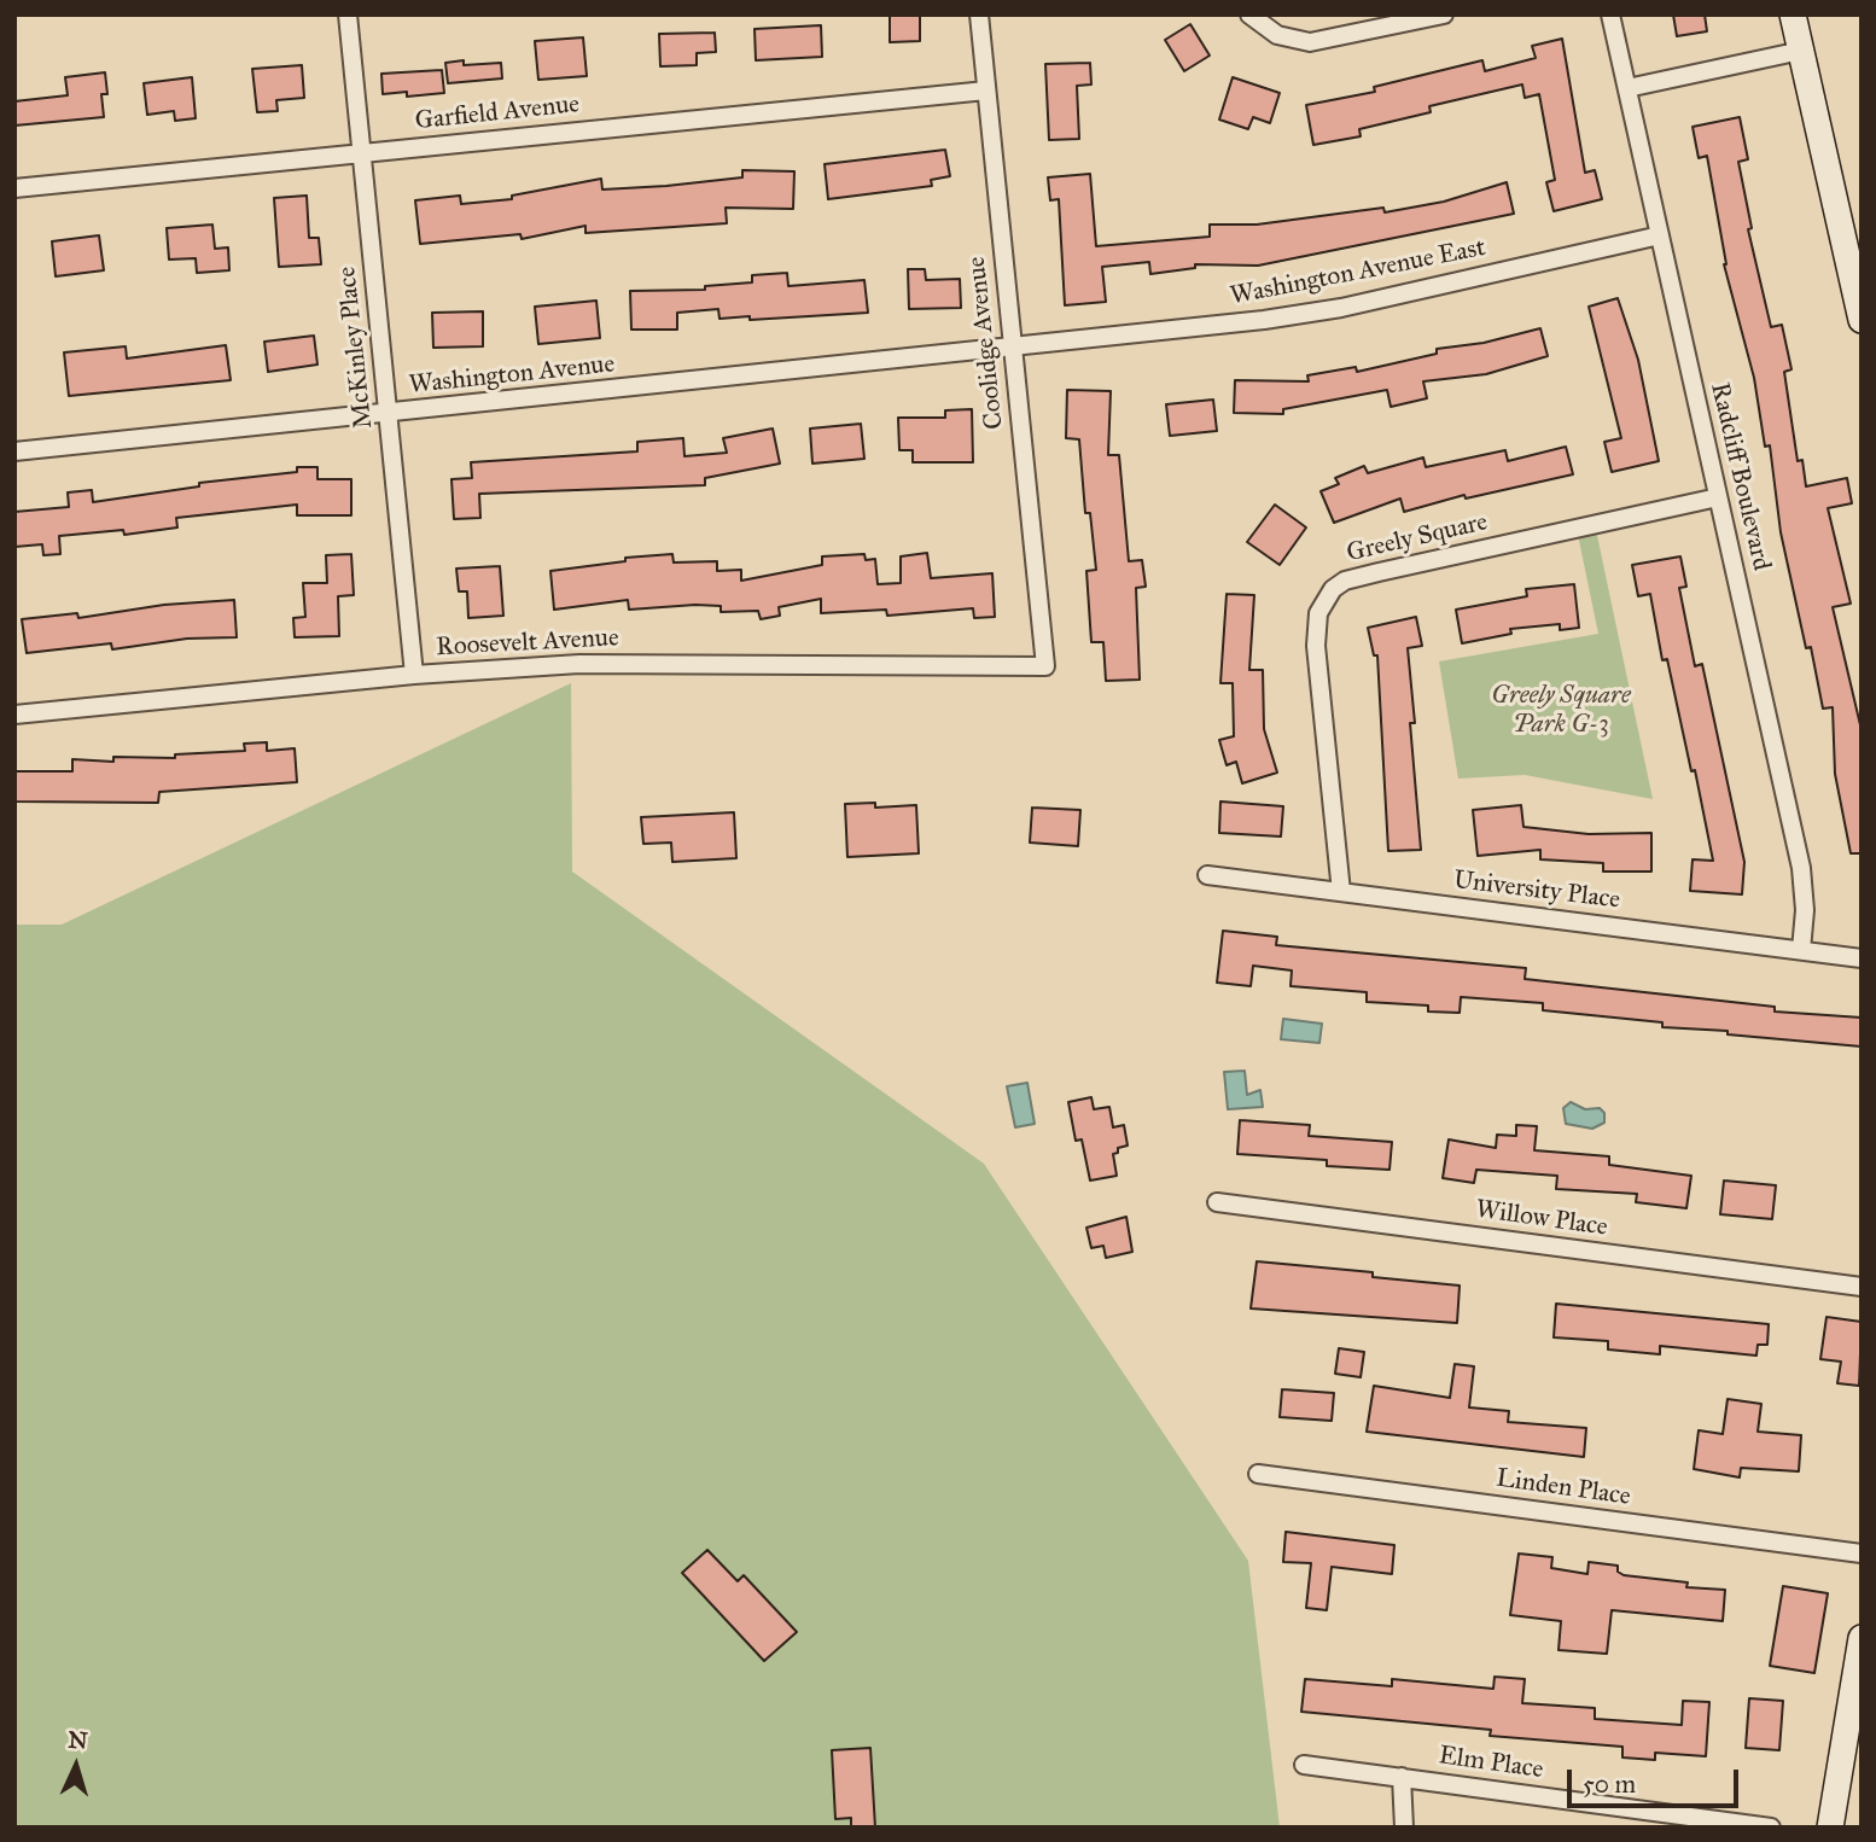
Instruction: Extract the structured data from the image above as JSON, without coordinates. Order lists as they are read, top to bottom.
{
  "streets": {
    "street": [
      "Garfield Avenue",
      "Washington Avenue East",
      "Coolidge Avenue",
      "McKinley Place",
      "Washington Avenue",
      "Radcliff Boulevard",
      "Greely Square",
      "Roosevelt Avenue",
      "University Place",
      "Willow Place",
      "Linden Place",
      "Elm Place"
    ]
  },
  "crossings": [
    ["Garfield Avenue", "Coolidge Avenue"],
    ["Garfield Avenue", "McKinley Place"],
    ["Washington Avenue East", "Coolidge Avenue"],
    ["Washington Avenue East", "Washington Avenue"],
    ["Washington Avenue East", "Radcliff Boulevard"],
    ["Coolidge Avenue", "Washington Avenue"],
    ["Coolidge Avenue", "Roosevelt Avenue"],
    ["McKinley Place", "Washington Avenue"],
    ["McKinley Place", "Roosevelt Avenue"],
    ["Radcliff Boulevard", "Greely Square"],
    ["Radcliff Boulevard", "University Place"],
    ["Greely Square", "University Place"]
  ],
  "parks": ["Greely Square Park G-3"],
  "scale_bar": "50 m",
  "north": "top"
}
